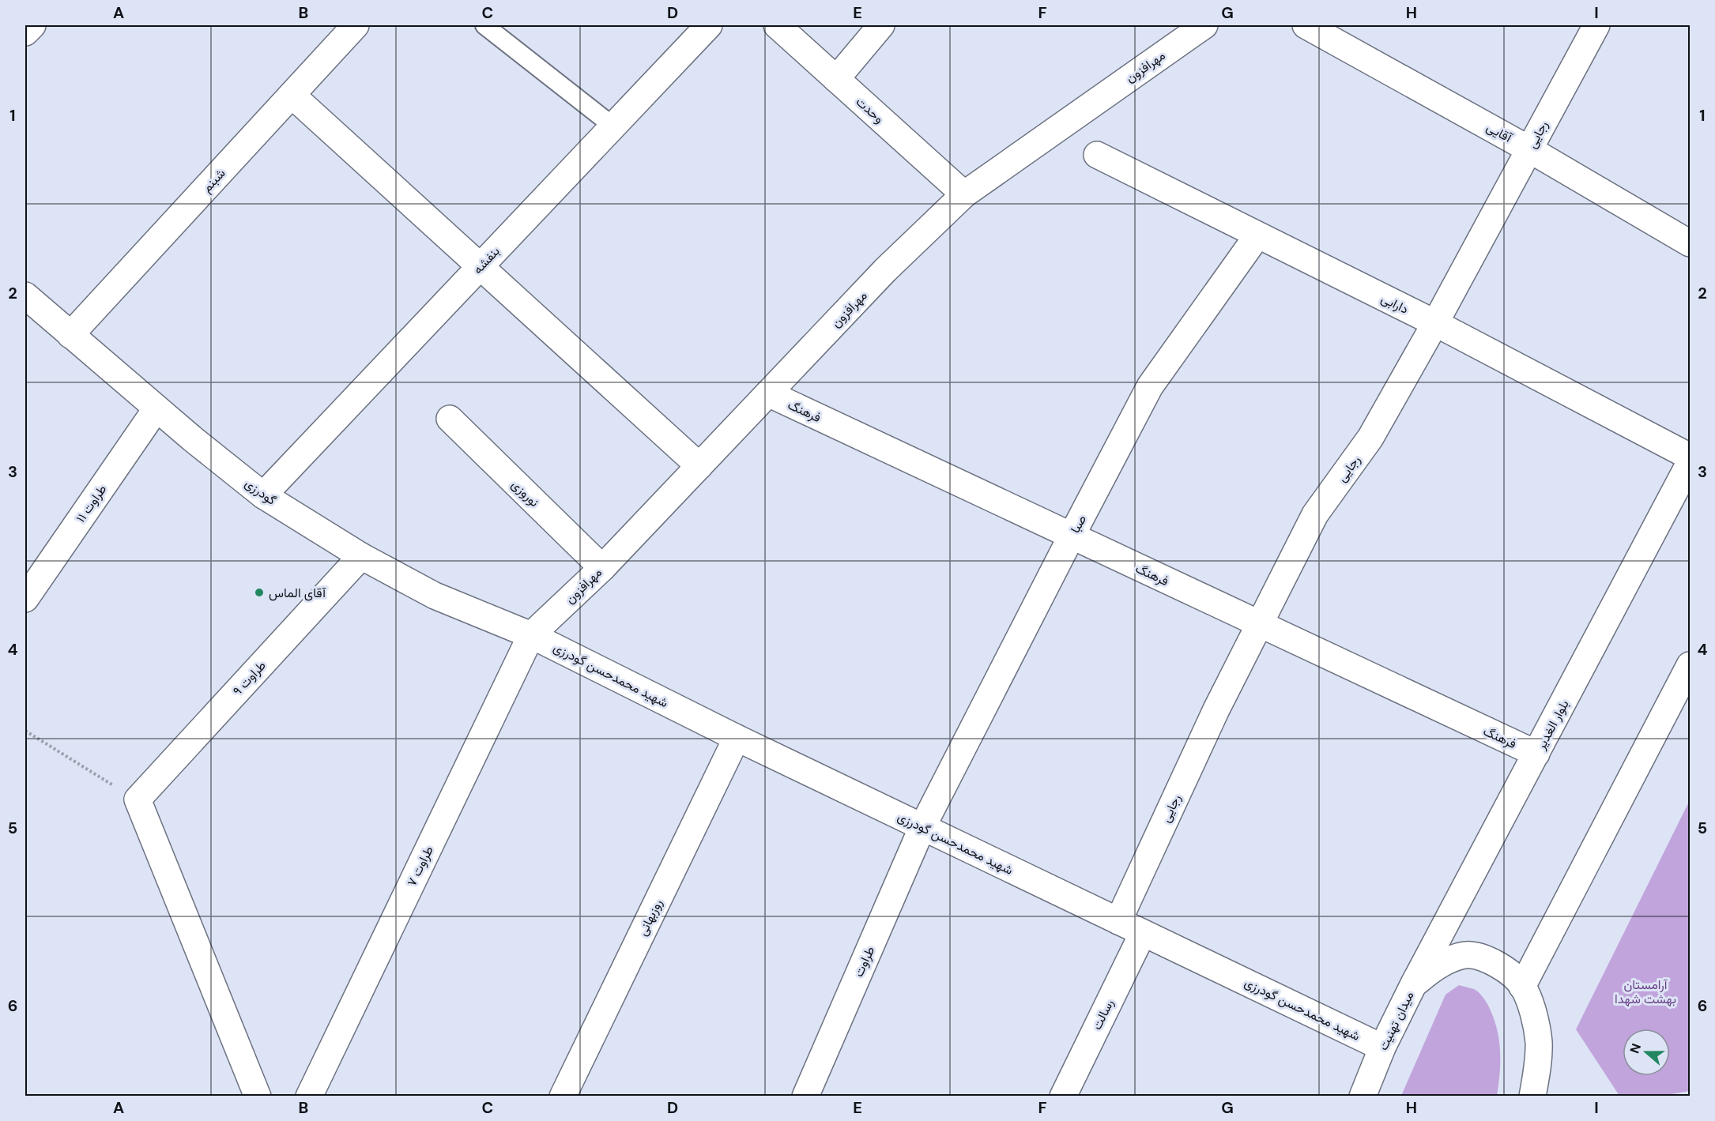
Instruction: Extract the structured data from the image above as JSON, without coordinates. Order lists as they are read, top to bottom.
{
  "streets": {
    "street": [
      "مهرافزون",
      "وحدت",
      "آقایی",
      "رجایی",
      "شبنم",
      "بنفشه",
      "دارابی",
      "فرهنگ",
      "گودرزی",
      "نوروزی",
      "طراوت ۱۱",
      "صبا",
      "شهید محمدحسن گودرزی",
      "طراوت ۹",
      "بلوار الغدیر",
      "طراوت ۷",
      "روزبهانی",
      "طراوت",
      "رسالت",
      "میدان تهنیت"
    ]
  },
  "crossings": [
    ["مهرافزون", "وحدت"],
    ["مهرافزون", "فرهنگ"],
    ["مهرافزون", "گودرزی"],
    ["مهرافزون", "نوروزی"],
    ["مهرافزون", "شهید محمدحسن گودرزی"],
    ["مهرافزون", "طراوت ۷"],
    ["آقایی", "رجایی"],
    ["رجایی", "دارابی"],
    ["رجایی", "فرهنگ"],
    ["رجایی", "شهید محمدحسن گودرزی"],
    ["شبنم", "گودرزی"],
    ["بنفشه", "گودرزی"],
    ["دارابی", "صبا"],
    ["فرهنگ", "صبا"],
    ["فرهنگ", "بلوار الغدیر"],
    ["گودرزی", "طراوت ۱۱"],
    ["گودرزی", "شهید محمدحسن گودرزی"],
    ["گودرزی", "طراوت ۹"],
    ["گودرزی", "طراوت ۷"],
    ["صبا", "شهید محمدحسن گودرزی"],
    ["صبا", "طراوت"],
    ["شهید محمدحسن گودرزی", "طراوت ۷"],
    ["شهید محمدحسن گودرزی", "روزبهانی"],
    ["شهید محمدحسن گودرزی", "طراوت"],
    ["شهید محمدحسن گودرزی", "رسالت"],
    ["شهید محمدحسن گودرزی", "میدان تهنیت"],
    ["بلوار الغدیر", "میدان تهنیت"]
  ],
  "parks": ["آرامستان بهشت شهدا"],
  "places": ["آقای الماس"],
  "north": "left",
  "grid": {
    "columns": [
      "A",
      "B",
      "C",
      "D",
      "E",
      "F",
      "G",
      "H",
      "I"
    ],
    "rows": [
      "1",
      "2",
      "3",
      "4",
      "5",
      "6"
    ]
  }
}
